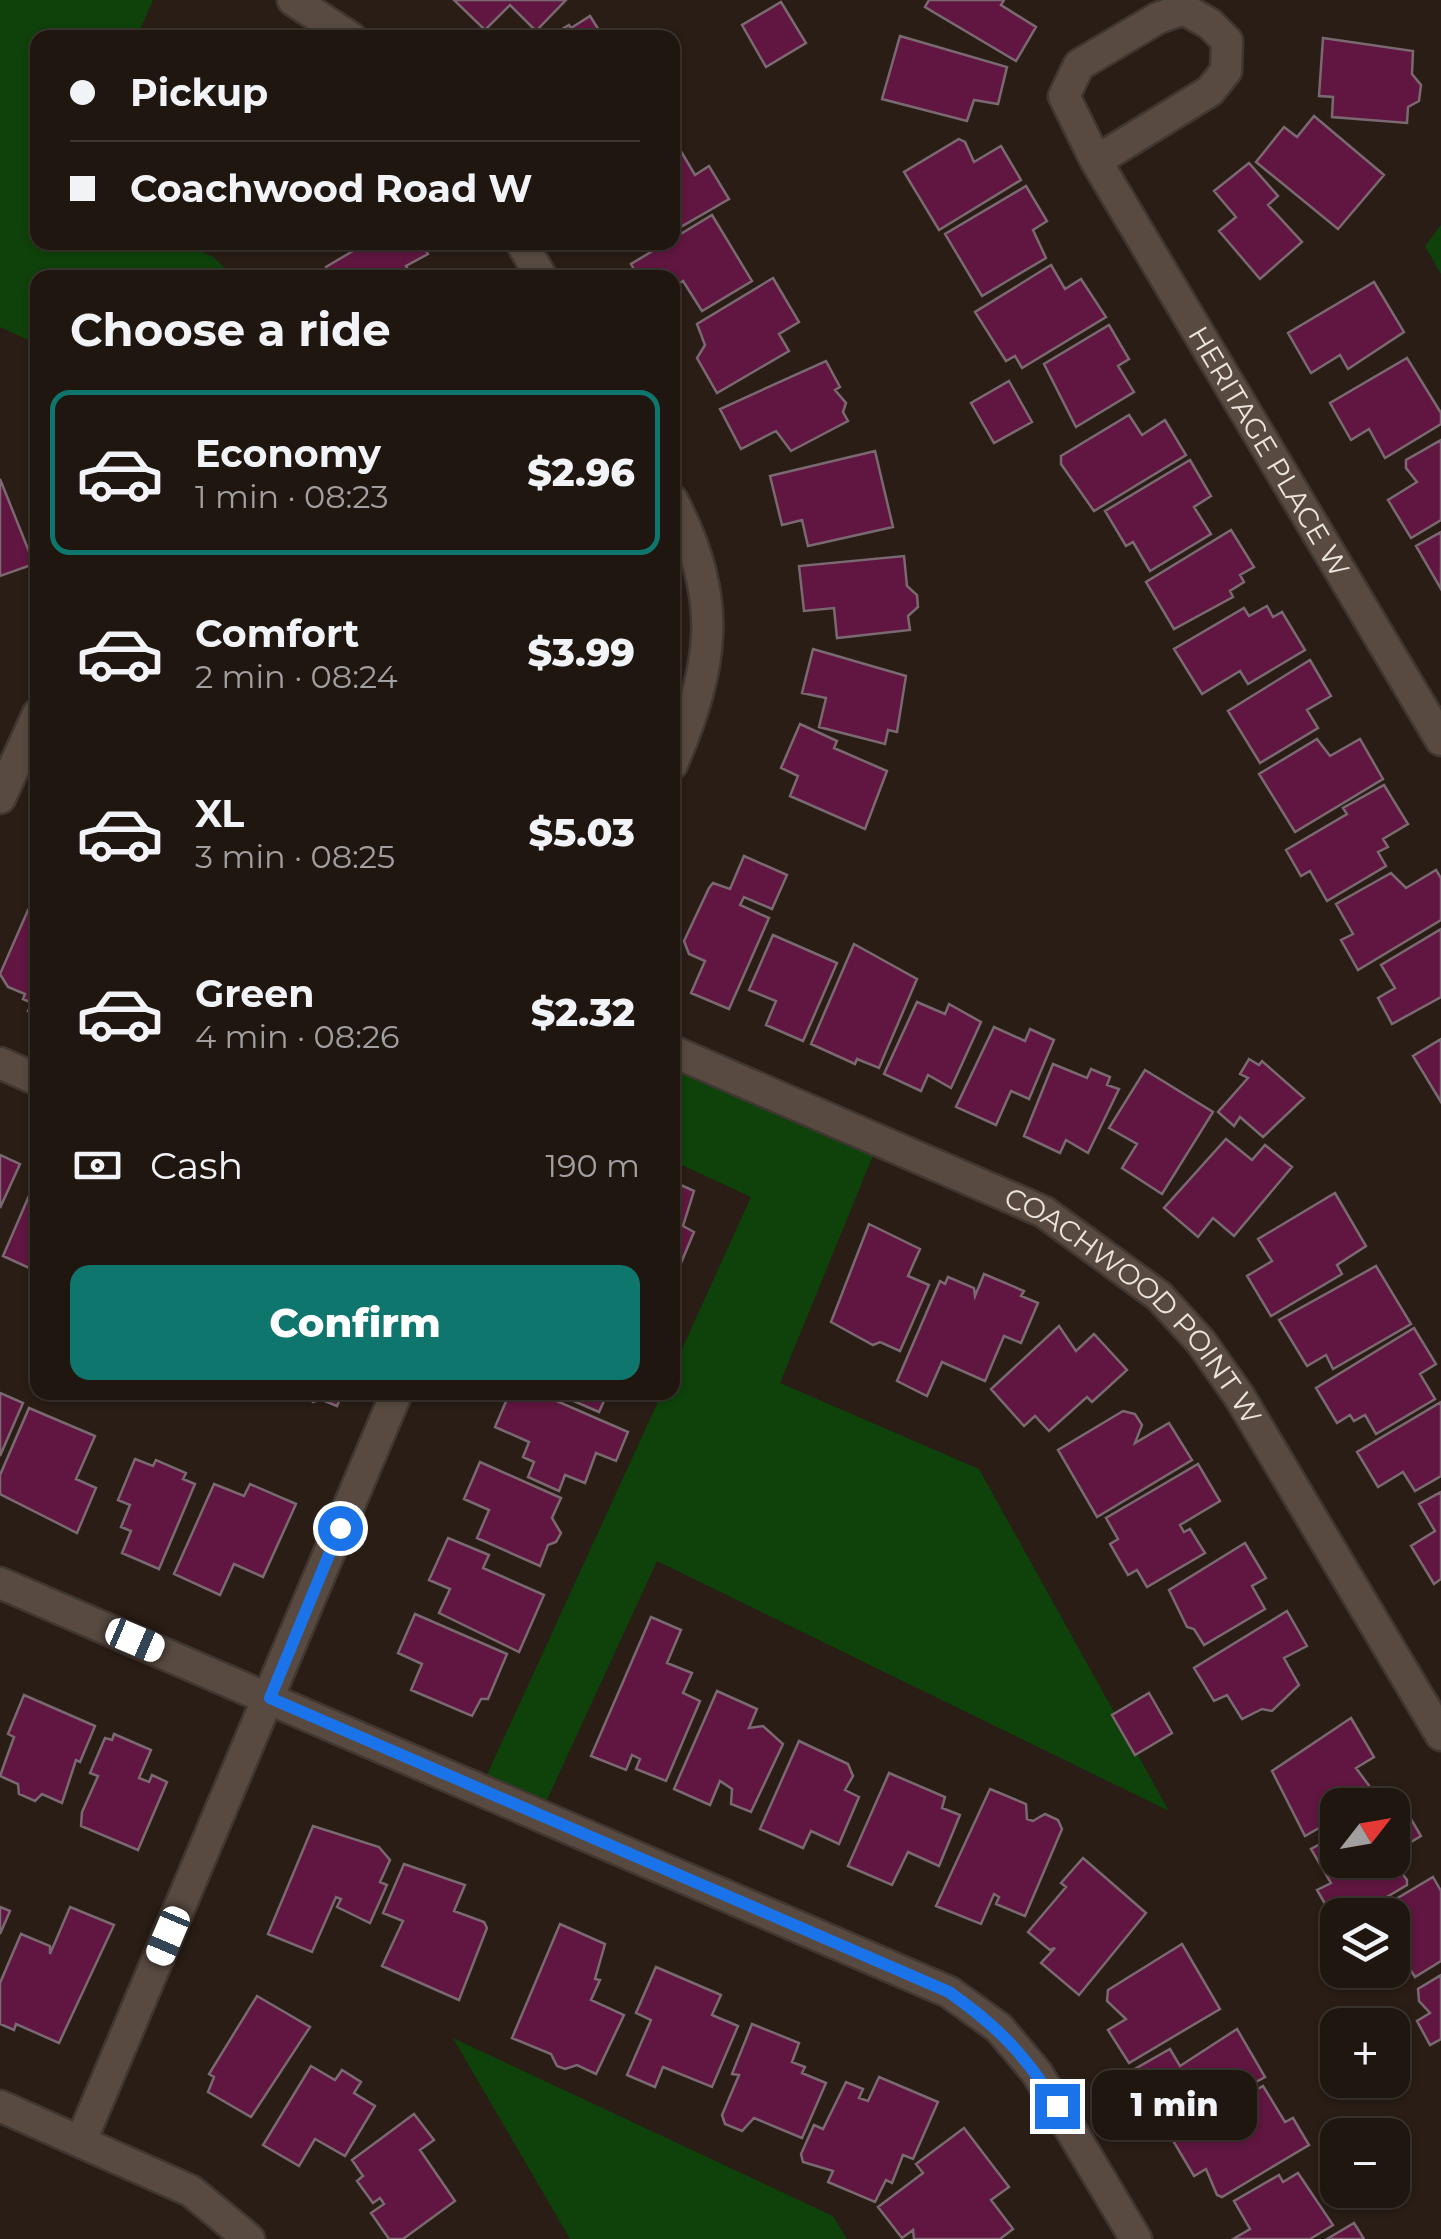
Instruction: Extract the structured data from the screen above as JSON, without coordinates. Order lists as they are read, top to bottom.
{
  "streets": {
    "street": ["HERITAGE PLACE W", "COACHWOOD POINT W"]
  },
  "north": "top right",
  "page": {
    "banner": ["Pickup", "Coachwood Road W"],
    "heading": "Choose a ride",
    "list": [
      {
        "name": "Economy",
        "note": "1 min · 08:23",
        "value": "$2.96"
      },
      {
        "name": "Comfort",
        "note": "2 min · 08:24",
        "value": "$3.99"
      },
      {
        "name": "XL",
        "note": "3 min · 08:25",
        "value": "$5.03"
      },
      {
        "name": "Green",
        "note": "4 min · 08:26",
        "value": "$2.32"
      }
    ],
    "pay": ["Cash", "190 m"],
    "buttons": "Confirm",
    "map_buttons": ["+", "−"],
    "bubble": "1 min"
  }
}
